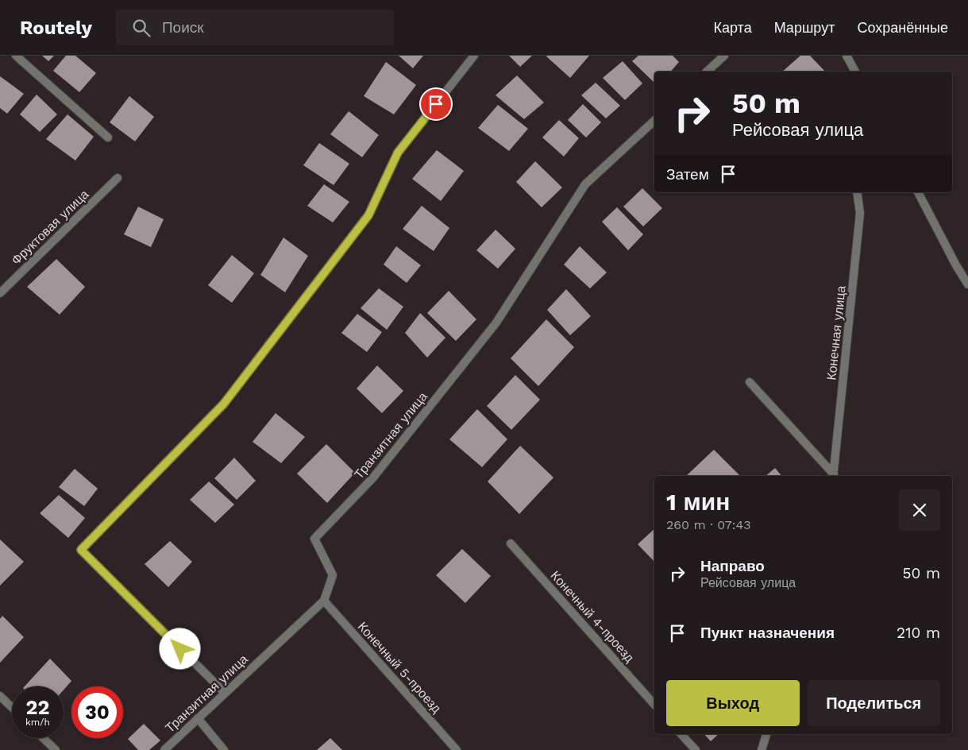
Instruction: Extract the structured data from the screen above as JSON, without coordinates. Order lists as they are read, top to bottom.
{
  "streets": {
    "street": [
      "Фруктовая улица",
      "Конечная улица",
      "Транзитная улица",
      "Конечный 4-проезд",
      "Конечный 5-проезд"
    ]
  },
  "crossings": [
    ["Транзитная улица", "Конечный 5-проезд"]
  ],
  "page": {
    "header": "Routely",
    "search": "Поиск",
    "nav": ["Карта", "Маршрут", "Сохранённые"],
    "turn": ["50 m", "Рейсовая улица"],
    "then": "Затем",
    "heading": ["1 мин", "260 m · 07:43"],
    "list": [
      {
        "name": "Направо",
        "note": "Рейсовая улица",
        "value": "50 m"
      },
      {
        "name": "Пункт назначения",
        "value": "210 m"
      }
    ],
    "buttons": ["Выход", "Поделиться"],
    "speed": "22 km/h",
    "limit": "30"
  }
}
